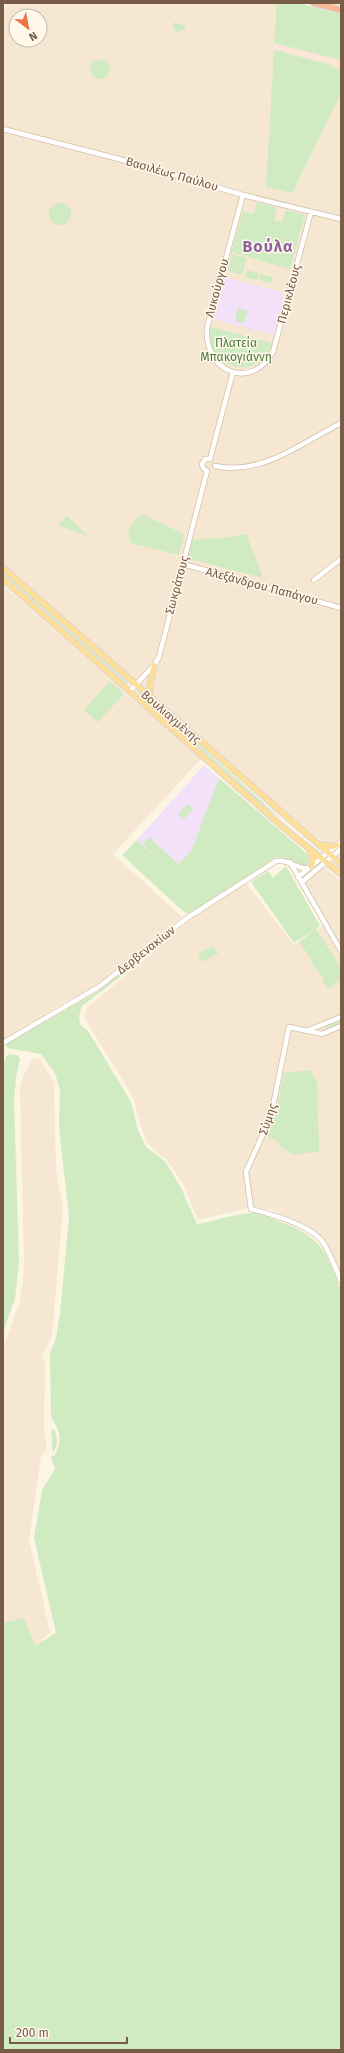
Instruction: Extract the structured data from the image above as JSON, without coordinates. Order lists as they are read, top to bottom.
{
  "streets": {
    "main road": ["Βουλιαγμένης"],
    "street": [
      "Βασιλέως Παύλου",
      "Λυκούργου",
      "Περικλέους",
      "Σωκράτους",
      "Αλεξάνδρου Παπάγου",
      "Δερβενακίων",
      "Σύμης"
    ]
  },
  "crossings": [
    ["Βασιλέως Παύλου", "Λυκούργου"],
    ["Βασιλέως Παύλου", "Περικλέους"],
    ["Λυκούργου", "Περικλέους"],
    ["Λυκούργου", "Σωκράτους"],
    ["Περικλέους", "Σωκράτους"],
    ["Σωκράτους", "Αλεξάνδρου Παπάγου"],
    ["Σωκράτους", "Βουλιαγμένης"]
  ],
  "districts": ["Βούλα"],
  "parks": ["Πλατεία Μπακογιάννη"],
  "scale_bar": "200 m",
  "north": "bottom right"
}
